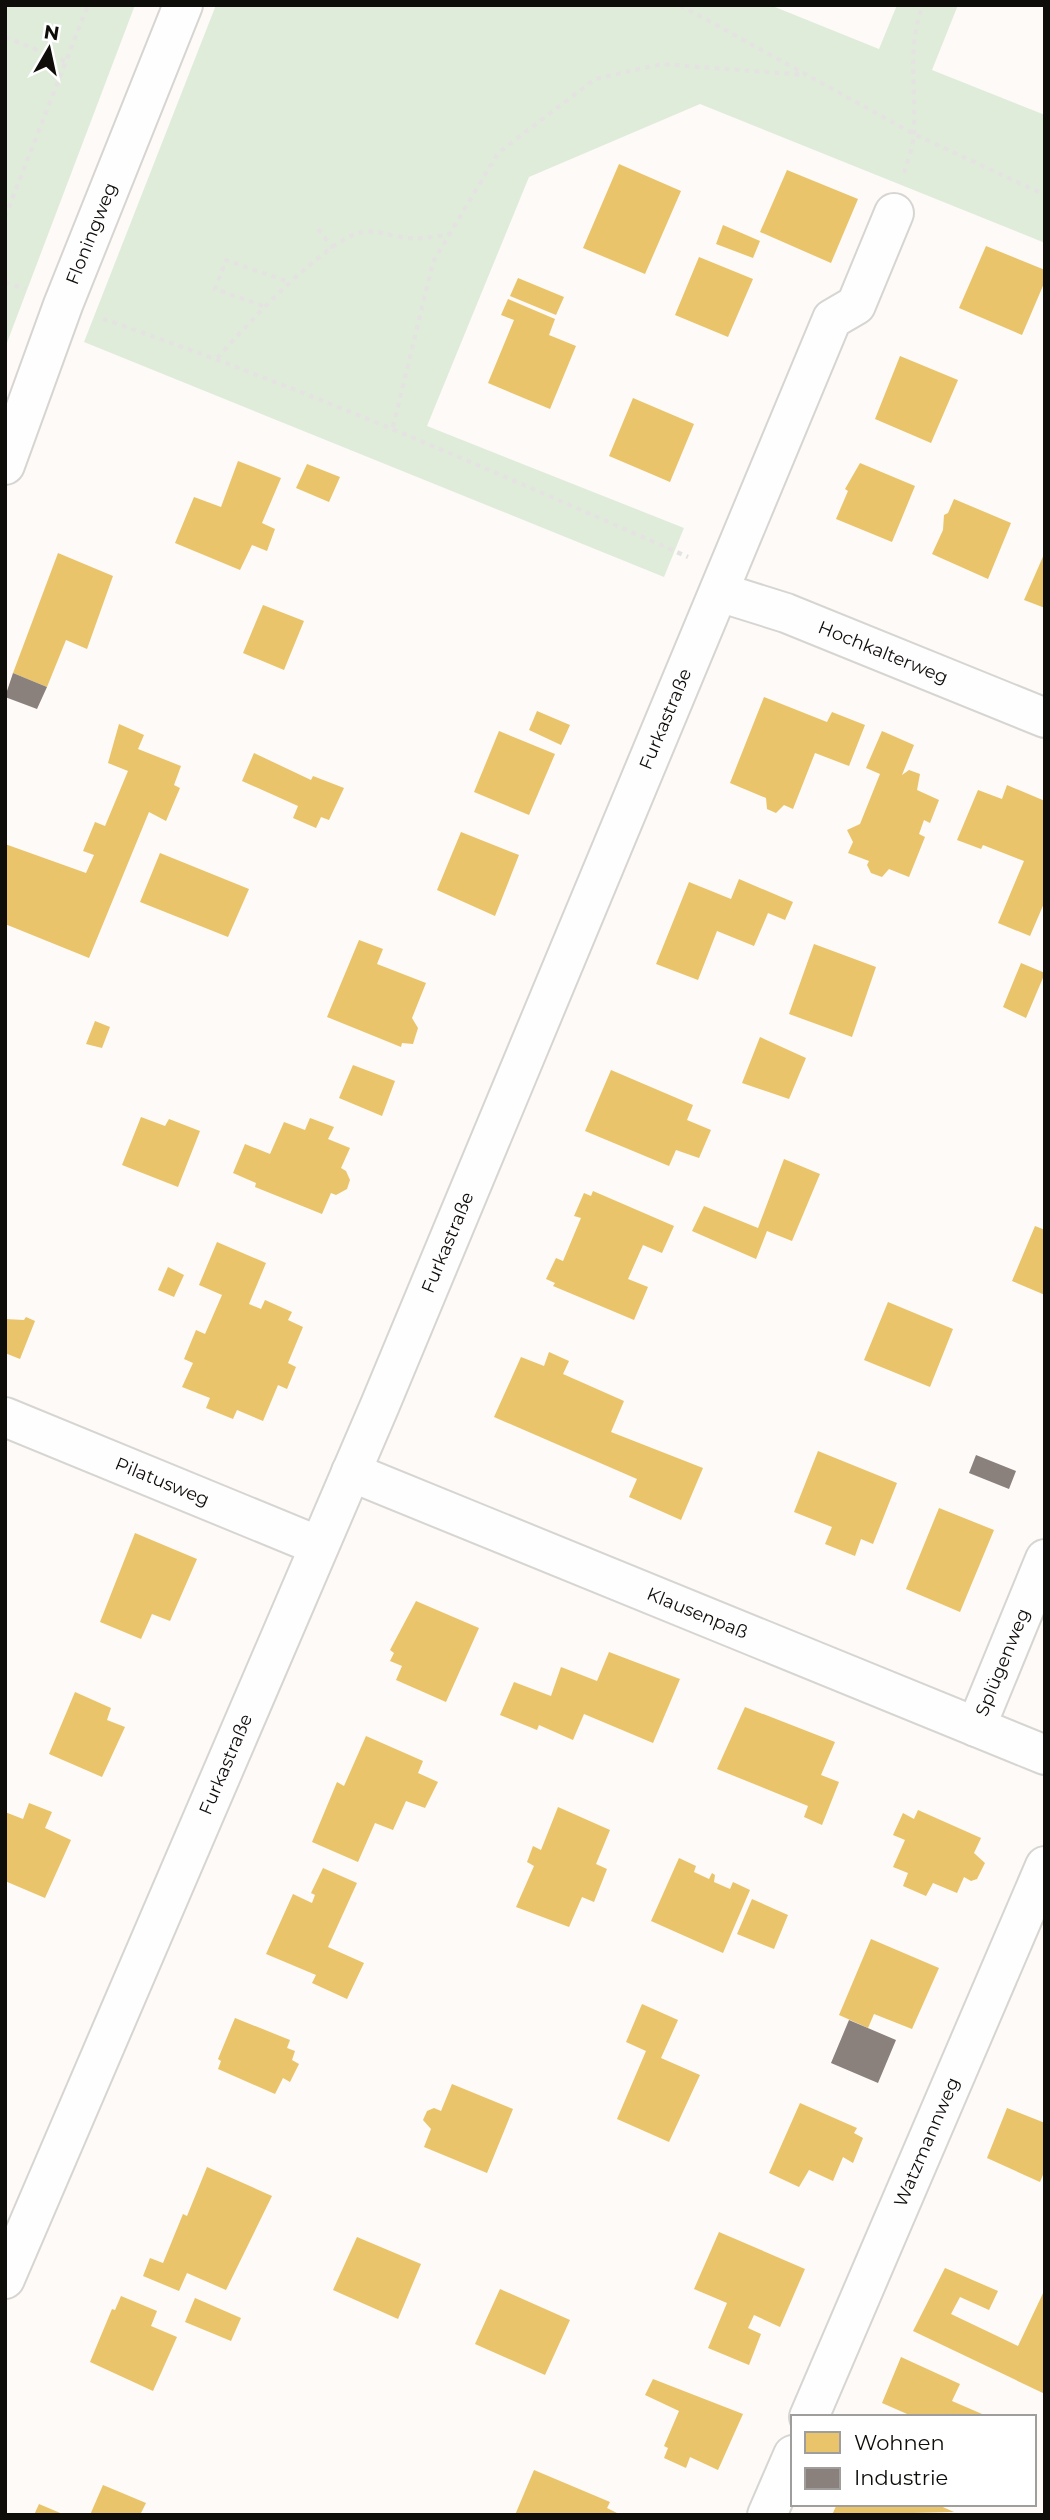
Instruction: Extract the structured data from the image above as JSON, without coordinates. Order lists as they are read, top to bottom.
{
  "streets": {
    "street": [
      "Floningweg",
      "Hochkalterweg",
      "Furkastraße",
      "Pilatusweg",
      "Klausenpaß",
      "Splügenweg",
      "Watzmannweg"
    ]
  },
  "crossings": [
    ["Hochkalterweg", "Furkastraße"],
    ["Furkastraße", "Pilatusweg"],
    ["Furkastraße", "Klausenpaß"],
    ["Klausenpaß", "Splügenweg"]
  ],
  "legend": ["Wohnen", "Industrie"],
  "north": "top"
}
